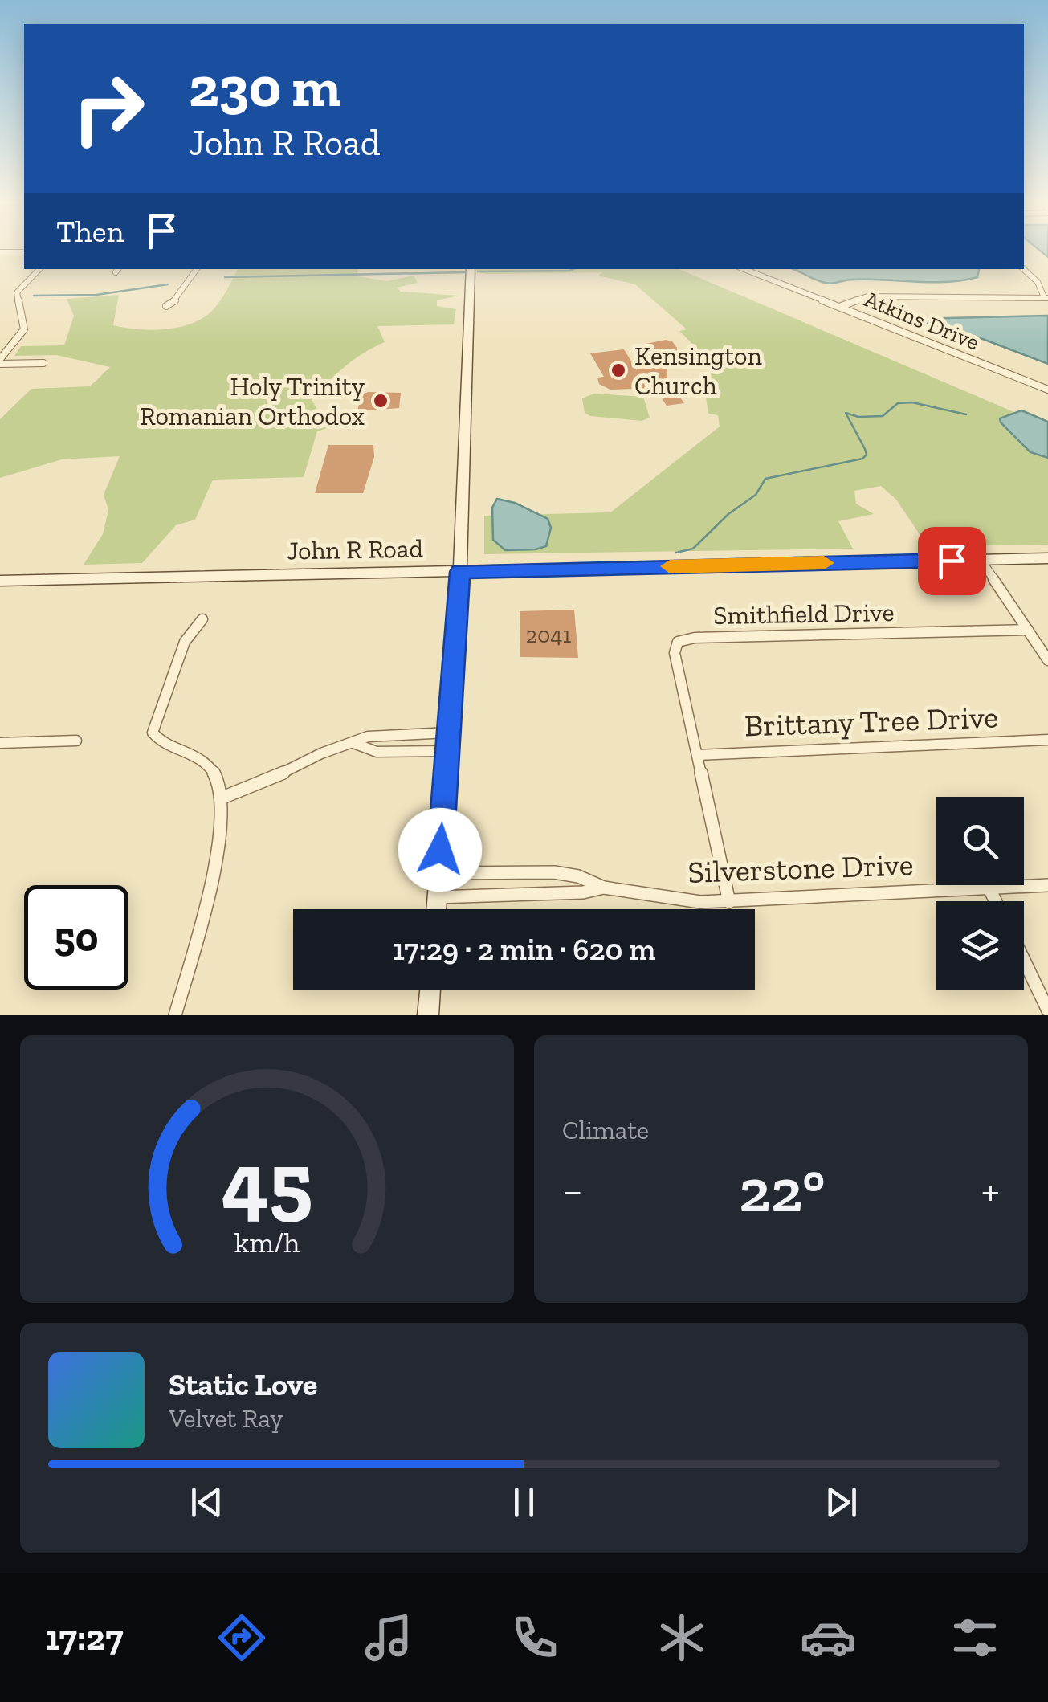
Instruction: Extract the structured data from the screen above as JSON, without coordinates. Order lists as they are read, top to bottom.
{
  "streets": {
    "main road": ["John R Road"],
    "street": [
      "Atkins Drive",
      "Smithfield Drive",
      "Brittany Tree Drive",
      "Silverstone Drive"
    ]
  },
  "crossings": [
    ["Smithfield Drive", "Brittany Tree Drive"]
  ],
  "places": ["Kensington Church", "Holy Trinity Romanian Orthodox"],
  "house_numbers": ["2041"],
  "page": {
    "turn": ["230 m", "John R Road"],
    "then": "Then",
    "limit": "50",
    "trip": "17:29 · 2 min · 620 m",
    "tile": "Climate",
    "heat": ["−", "22°", "+"],
    "song": ["Static Love", "Velvet Ray"],
    "tabs": "17:27",
    "gauge": ["45", "km/h"]
  }
}
